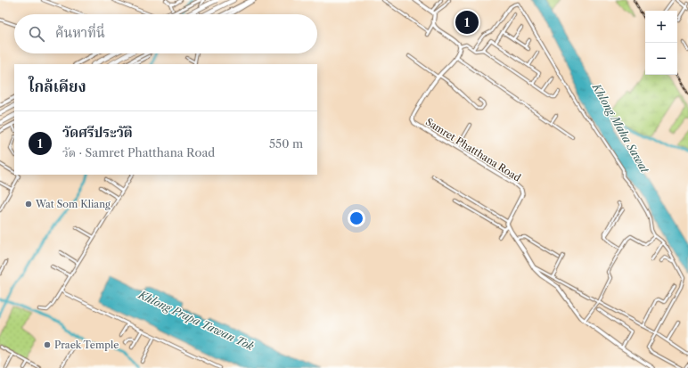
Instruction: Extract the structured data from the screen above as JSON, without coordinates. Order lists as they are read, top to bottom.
{
  "streets": {
    "street": ["Samret Phatthana Road"]
  },
  "water": ["Khlong Maha Sawat", "Khlong Prapa Tawan Tok"],
  "places": ["Wat Som Kliang", "Praek Temple"],
  "page": {
    "pins": "1",
    "map_buttons": ["+", "−"],
    "search": "ค้นหาที่นี่",
    "heading": "ใกล้เคียง",
    "list": [
      {
        "mark": "1",
        "name": "วัดศรีประวัติ",
        "note": "วัด · Samret Phatthana Road",
        "value": "550 m"
      }
    ]
  }
}
